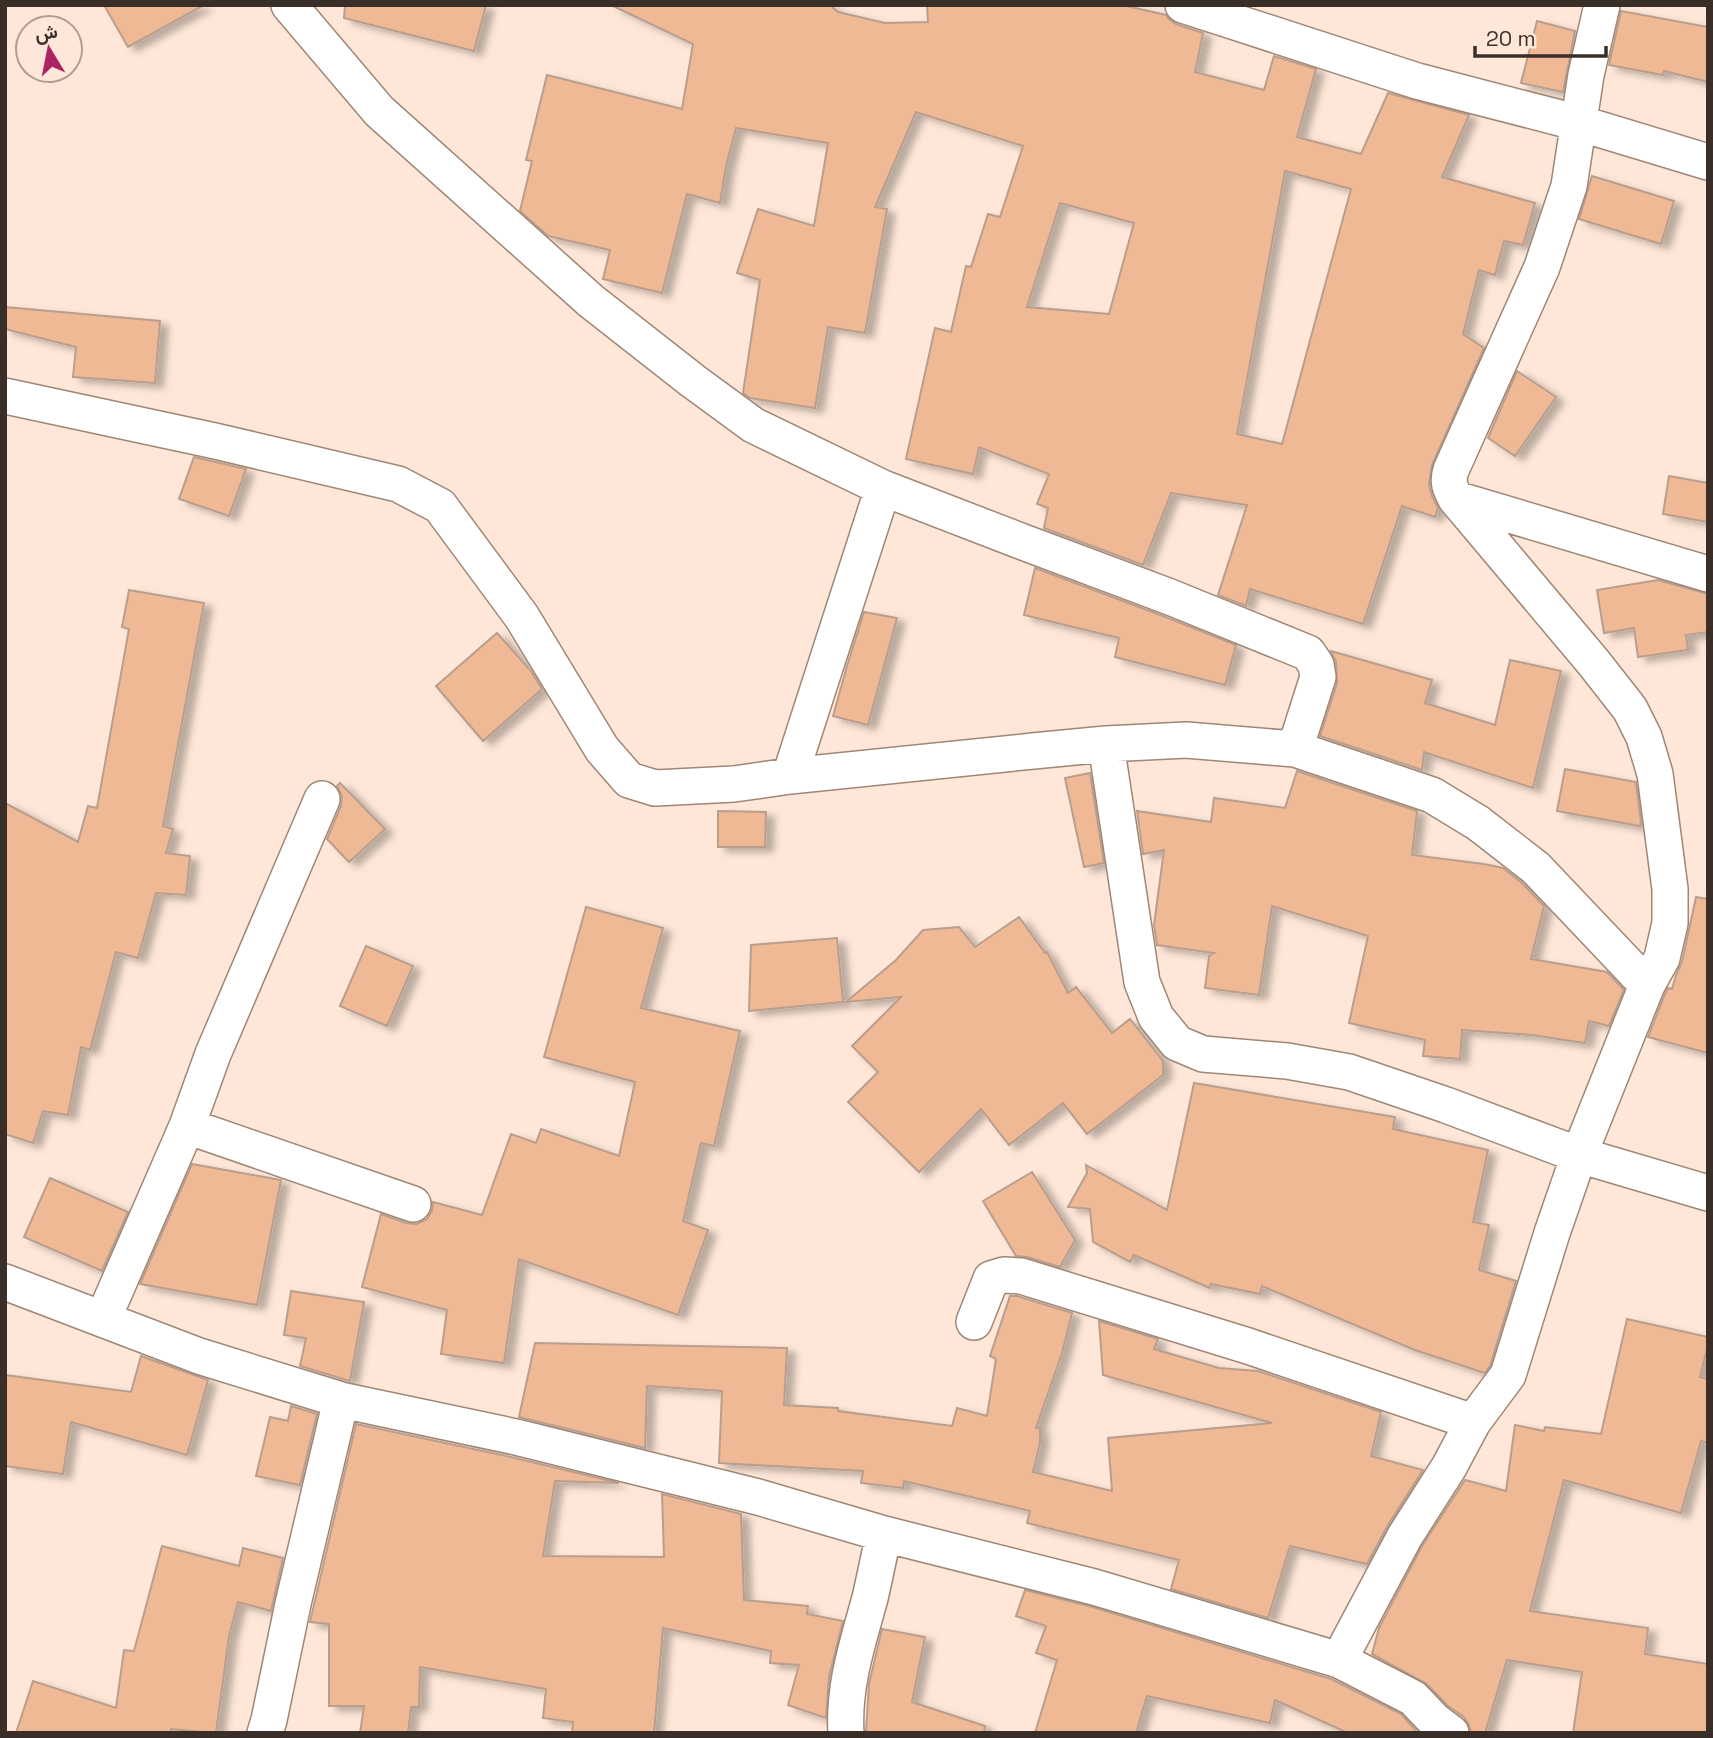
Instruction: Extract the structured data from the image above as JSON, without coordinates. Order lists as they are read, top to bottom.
{
  "scale_bar": "20 m",
  "north": "top"
}
